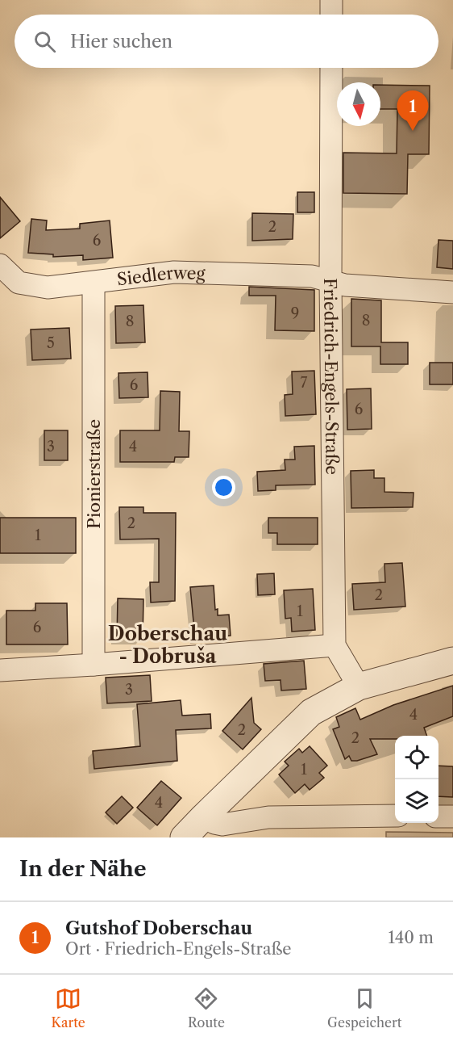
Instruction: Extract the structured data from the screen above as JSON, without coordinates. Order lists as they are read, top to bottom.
{
  "streets": {
    "street": ["Siedlerweg", "Friedrich-Engels-Straße", "Pionierstraße"]
  },
  "crossings": [
    ["Siedlerweg", "Friedrich-Engels-Straße"],
    ["Siedlerweg", "Pionierstraße"]
  ],
  "districts": ["Doberschau - Dobruša"],
  "house_numbers": [
    "2",
    "6",
    "9",
    "8",
    "8",
    "5",
    "7",
    "6",
    "6",
    "3",
    "4",
    "2",
    "1",
    "2",
    "1",
    "6",
    "3",
    "4",
    "2",
    "2",
    "1",
    "4"
  ],
  "north": "bottom",
  "page": {
    "search": "Hier suchen",
    "pins": "1",
    "heading": "In der Nähe",
    "list": [
      {
        "mark": "1",
        "name": "Gutshof Doberschau",
        "note": "Ort · Friedrich-Engels-Straße",
        "value": "140 m"
      }
    ],
    "nav": ["Karte", "Route", "Gespeichert"]
  }
}
